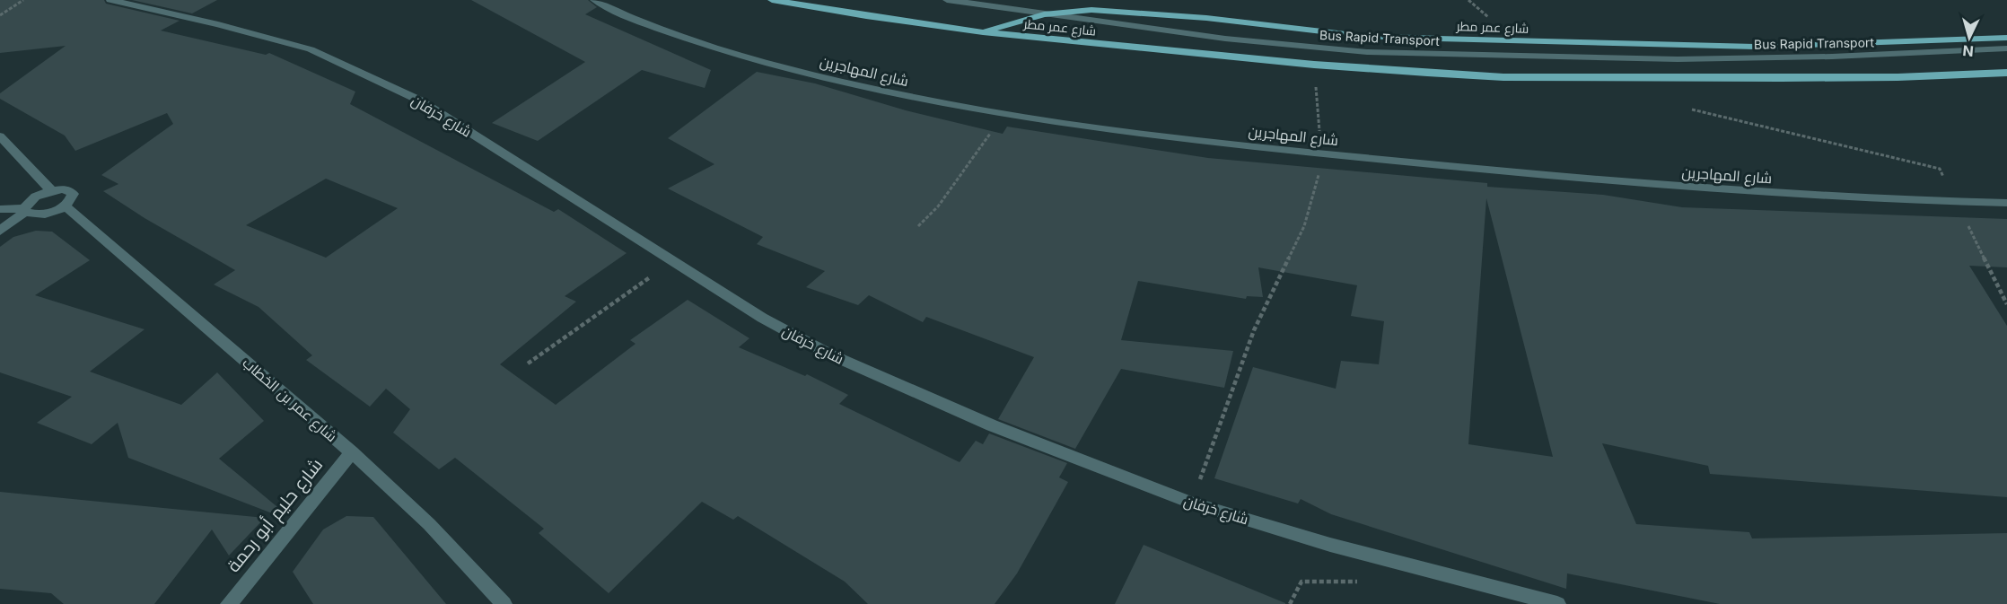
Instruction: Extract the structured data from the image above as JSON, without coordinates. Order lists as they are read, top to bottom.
{
  "streets": {
    "main road": ["شارع عمر مطر"],
    "street": [
      "Bus Rapid Transport",
      "شارع المهاجرين",
      "شارع خرفان",
      "شارع عمر بن الخطاب",
      "شارع حليم أبو رحمة"
    ]
  },
  "crossings": [
    ["شارع عمر مطر", "Bus Rapid Transport"],
    ["شارع عمر بن الخطاب", "شارع حليم أبو رحمة"]
  ],
  "north": "bottom"
}
